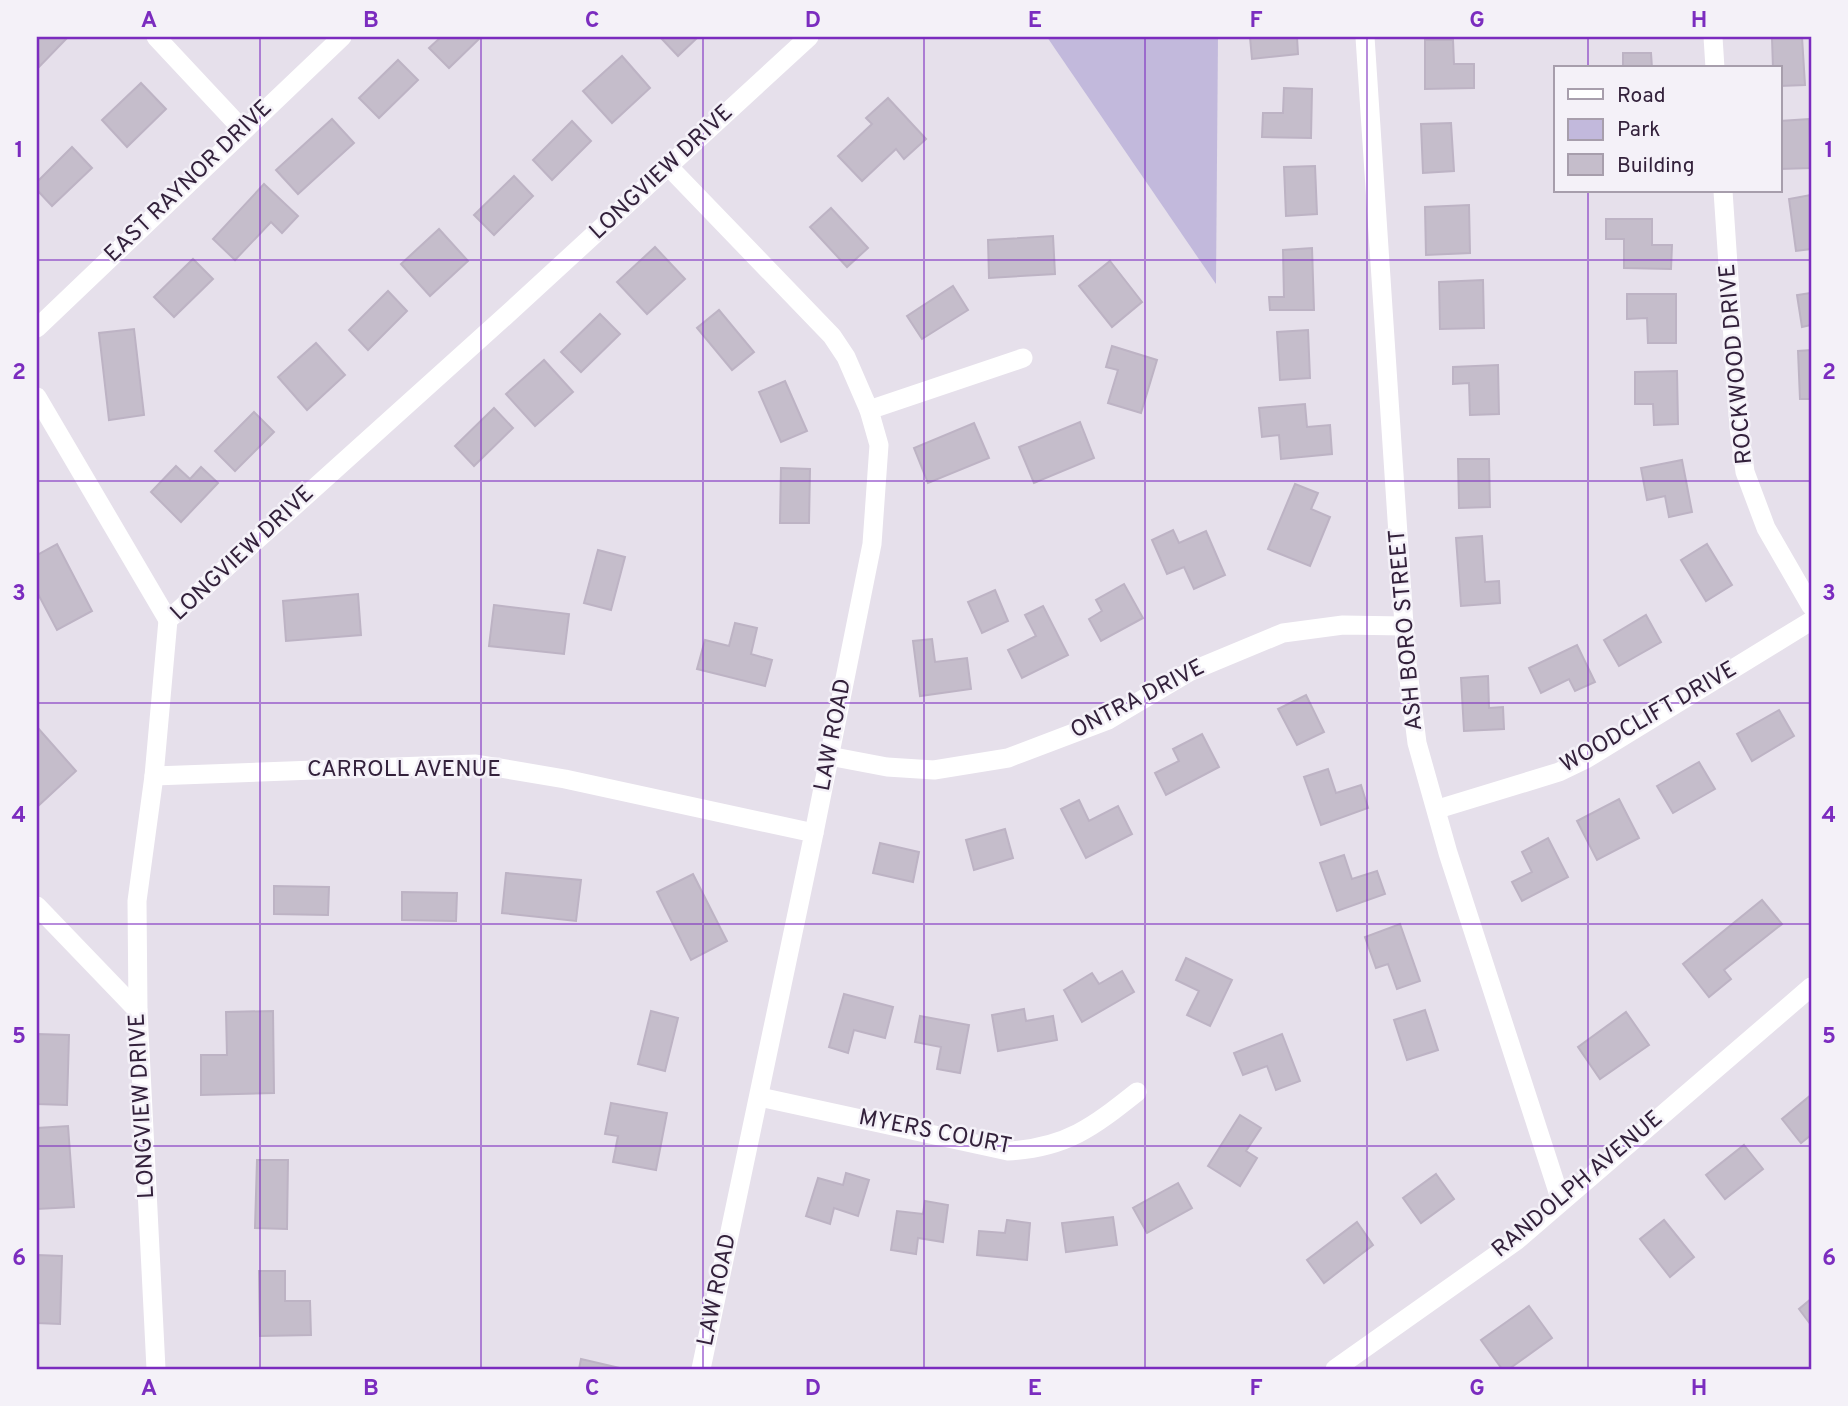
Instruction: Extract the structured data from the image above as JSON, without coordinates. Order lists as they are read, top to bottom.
{
  "streets": {
    "street": [
      "LONGVIEW DRIVE",
      "EAST RAYNOR DRIVE",
      "ROCKWOOD DRIVE",
      "ASH BORO STREET",
      "ONTRA DRIVE",
      "WOODCLIFT DRIVE",
      "LAW ROAD",
      "CARROLL AVENUE",
      "MYERS COURT",
      "RANDOLPH AVENUE"
    ]
  },
  "crossings": [
    ["LONGVIEW DRIVE", "LAW ROAD"],
    ["LONGVIEW DRIVE", "CARROLL AVENUE"],
    ["ASH BORO STREET", "ONTRA DRIVE"],
    ["ASH BORO STREET", "WOODCLIFT DRIVE"],
    ["ASH BORO STREET", "RANDOLPH AVENUE"],
    ["ONTRA DRIVE", "LAW ROAD"],
    ["LAW ROAD", "CARROLL AVENUE"],
    ["LAW ROAD", "MYERS COURT"]
  ],
  "legend": ["Road", "Park", "Building"],
  "grid": {
    "columns": [
      "A",
      "B",
      "C",
      "D",
      "E",
      "F",
      "G",
      "H"
    ],
    "rows": [
      "1",
      "2",
      "3",
      "4",
      "5",
      "6"
    ]
  }
}
